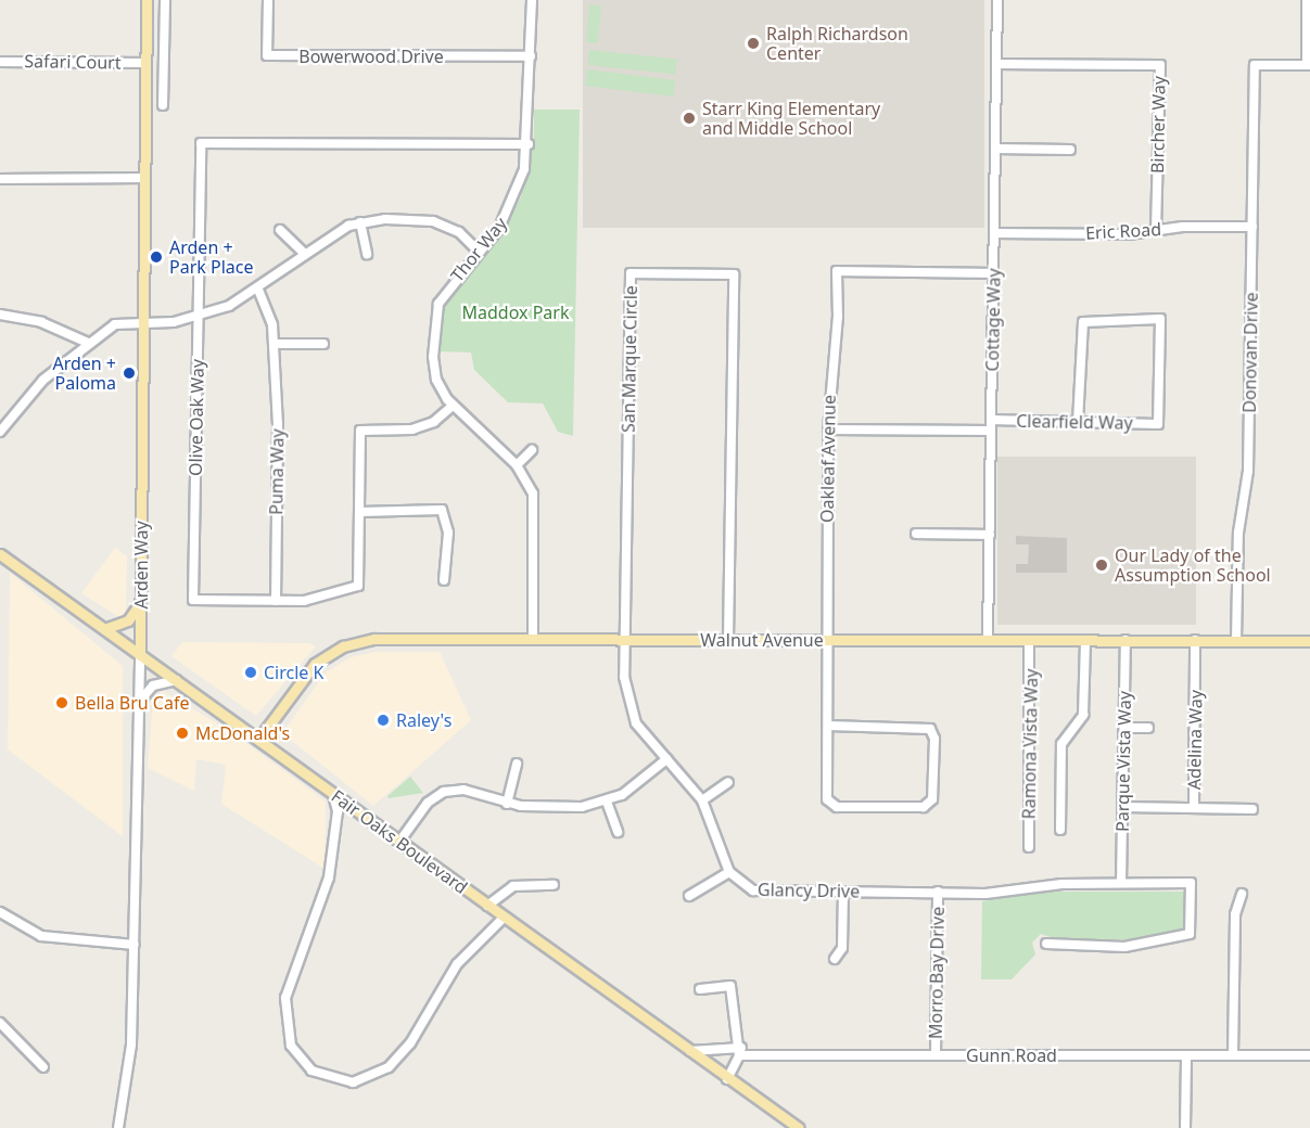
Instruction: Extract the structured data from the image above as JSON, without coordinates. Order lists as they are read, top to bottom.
{
  "streets": {
    "main road": ["Arden Way", "Walnut Avenue", "Fair Oaks Boulevard"],
    "street": [
      "Bowerwood Drive",
      "Safari Court",
      "Bircher Way",
      "Eric Road",
      "Thor Way",
      "Cottage Way",
      "Donovan Drive",
      "San Marque Circle",
      "Olive Oak Way",
      "Clearfield Way",
      "Oakleaf Avenue",
      "Puma Way",
      "Adelina Way",
      "Ramona Vista Way",
      "Parque Vista Way",
      "Glancy Drive",
      "Morro Bay Drive",
      "Gunn Road"
    ]
  },
  "crossings": [
    ["Bowerwood Drive", "Thor Way"],
    ["Safari Court", "Arden Way"],
    ["Bircher Way", "Eric Road"],
    ["Bircher Way", "Cottage Way"],
    ["Eric Road", "Cottage Way"],
    ["Eric Road", "Donovan Drive"],
    ["Thor Way", "Olive Oak Way"],
    ["Thor Way", "Walnut Avenue"],
    ["Cottage Way", "Clearfield Way"],
    ["Cottage Way", "Oakleaf Avenue"],
    ["Cottage Way", "Walnut Avenue"],
    ["Donovan Drive", "Walnut Avenue"],
    ["San Marque Circle", "Walnut Avenue"],
    ["Olive Oak Way", "Puma Way"],
    ["Oakleaf Avenue", "Walnut Avenue"],
    ["Arden Way", "Fair Oaks Boulevard"],
    ["Walnut Avenue", "Adelina Way"],
    ["Walnut Avenue", "Ramona Vista Way"],
    ["Walnut Avenue", "Parque Vista Way"],
    ["Walnut Avenue", "Fair Oaks Boulevard"],
    ["Adelina Way", "Parque Vista Way"],
    ["Parque Vista Way", "Glancy Drive"],
    ["Fair Oaks Boulevard", "Gunn Road"],
    ["Glancy Drive", "Morro Bay Drive"],
    ["Morro Bay Drive", "Gunn Road"]
  ],
  "parks": ["Maddox Park"],
  "places": [
    "Ralph Richardson Center",
    "Starr King Elementary and Middle School",
    "Arden + Park Place",
    "Arden + Paloma",
    "Our Lady of the Assumption School",
    "Circle K",
    "Bella Bru Cafe",
    "Raley's",
    "McDonald's"
  ]
}
